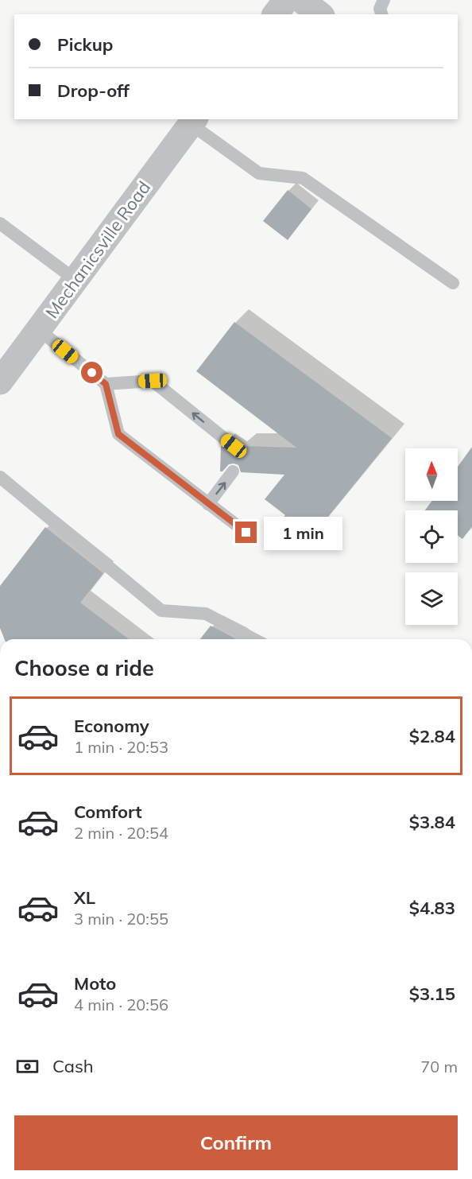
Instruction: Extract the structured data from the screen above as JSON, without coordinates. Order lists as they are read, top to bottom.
{
  "streets": {
    "street": ["Mechanicsville Road"]
  },
  "north": "top",
  "page": {
    "banner": ["Pickup", "Drop-off"],
    "bubble": "1 min",
    "heading": "Choose a ride",
    "list": [
      {
        "name": "Economy",
        "note": "1 min · 20:53",
        "value": "$2.84"
      },
      {
        "name": "Comfort",
        "note": "2 min · 20:54",
        "value": "$3.84"
      },
      {
        "name": "XL",
        "note": "3 min · 20:55",
        "value": "$4.83"
      },
      {
        "name": "Moto",
        "note": "4 min · 20:56",
        "value": "$3.15"
      }
    ],
    "pay": ["Cash", "70 m"],
    "buttons": "Confirm"
  }
}
